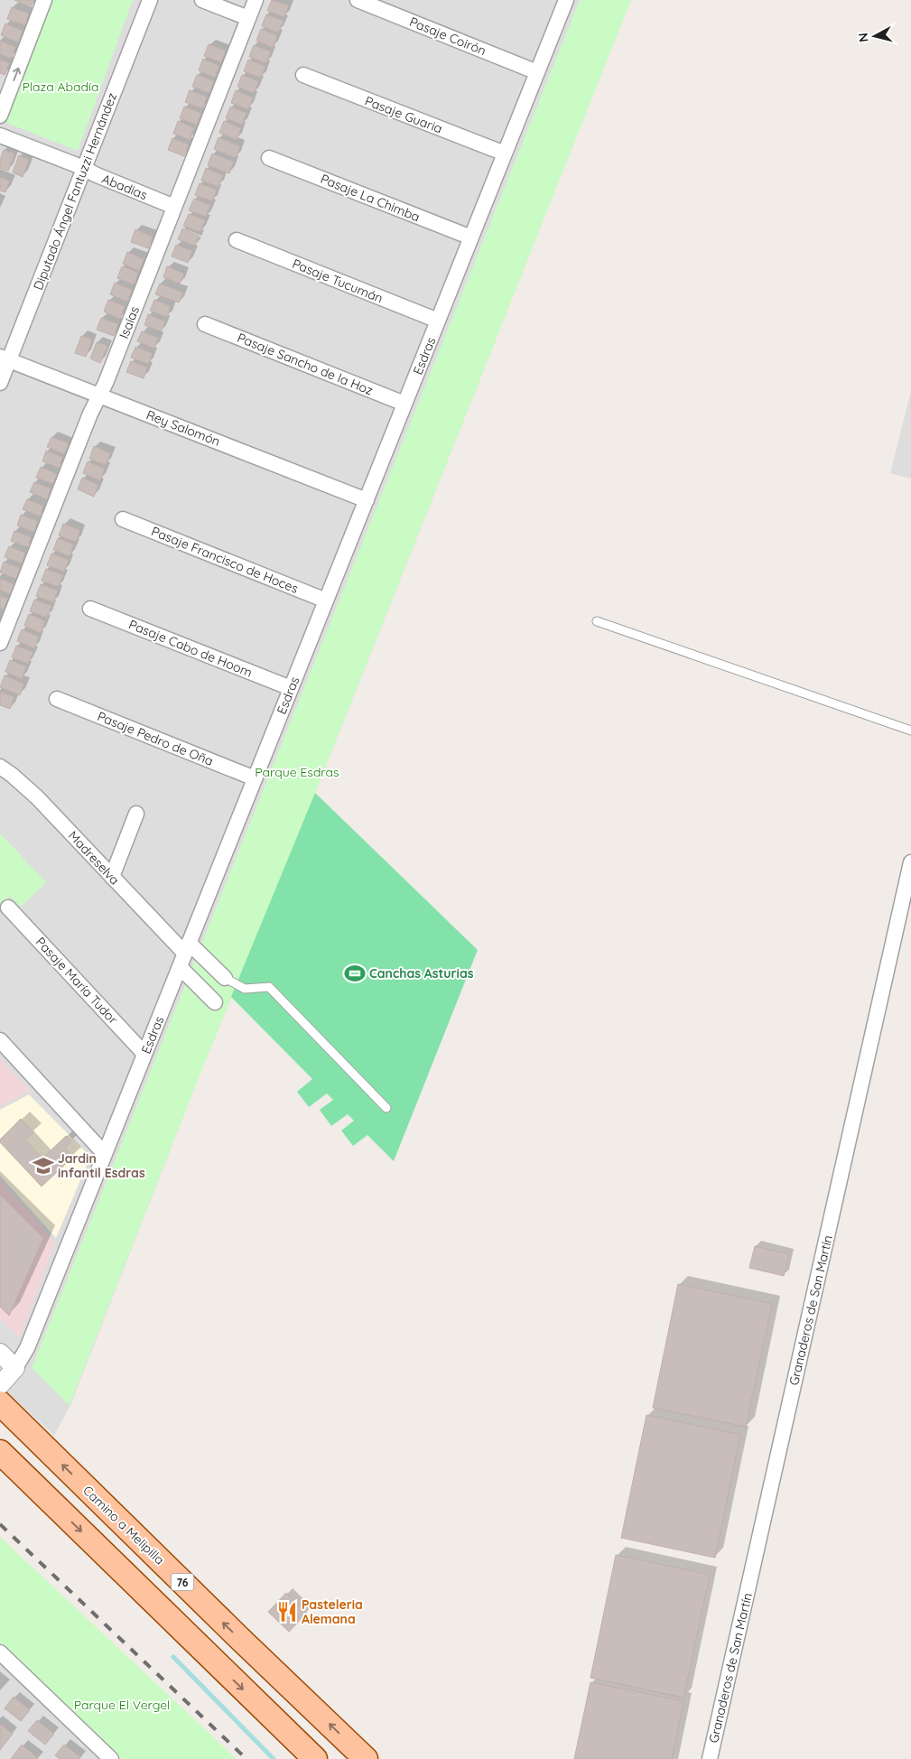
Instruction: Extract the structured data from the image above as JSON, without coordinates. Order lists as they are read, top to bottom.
{
  "streets": {
    "main road": ["Camino a Melipilla", "76"],
    "street": [
      "Pasaje Coirón",
      "Pasaje Guaria",
      "Abadias",
      "Diputado Ángel Fantuzzi Hernández",
      "Pasaje La Chimba",
      "Pasaje Tucumán",
      "Isaías",
      "Esdras",
      "Pasaje Sancho de la Hoz",
      "Rey Salomón",
      "Pasaje Francisco de Hoces",
      "Pasaje Cabo de Hoom",
      "Pasaje Pedro de Oña",
      "Madreselva",
      "Pasaje María Tudor",
      "Granaderos de San Martín"
    ]
  },
  "crossings": [
    ["Pasaje Coirón", "Esdras"],
    ["Pasaje Guaria", "Esdras"],
    ["Abadias", "Diputado Ángel Fantuzzi Hernández"],
    ["Abadias", "Isaías"],
    ["Diputado Ángel Fantuzzi Hernández", "Rey Salomón"],
    ["Pasaje La Chimba", "Esdras"],
    ["Pasaje Tucumán", "Esdras"],
    ["Isaías", "Rey Salomón"],
    ["Esdras", "Pasaje Sancho de la Hoz"],
    ["Esdras", "Rey Salomón"],
    ["Esdras", "Pasaje Francisco de Hoces"],
    ["Esdras", "Pasaje Cabo de Hoom"],
    ["Esdras", "Pasaje Pedro de Oña"],
    ["Esdras", "Madreselva"],
    ["Esdras", "Pasaje María Tudor"]
  ],
  "parks": ["Plaza Abadía", "Parque Esdras", "Parque El Vergel"],
  "places": {
    "sports": ["Canchas Asturias"],
    "school or university": ["Jardin infantil Esdras"],
    "restaurant": ["Pasteleria Alemana"]
  },
  "north": "left"
}
